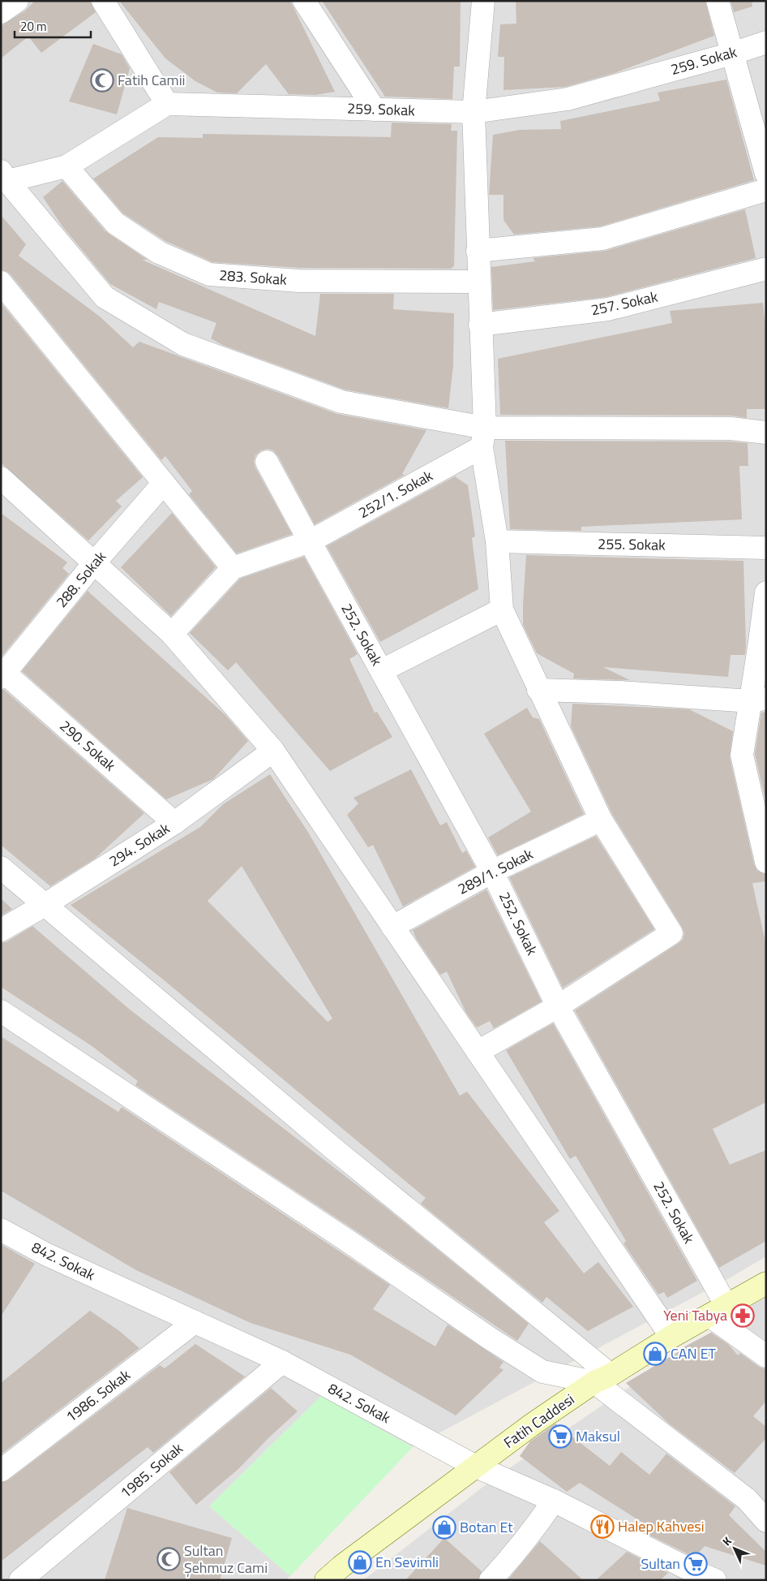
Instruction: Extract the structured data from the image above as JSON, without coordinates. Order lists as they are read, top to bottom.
{
  "streets": {
    "main road": ["Fatih Caddesi"],
    "street": [
      "259. Sokak",
      "283. Sokak",
      "257. Sokak",
      "252/1. Sokak",
      "255. Sokak",
      "288. Sokak",
      "252. Sokak",
      "290. Sokak",
      "294. Sokak",
      "289/1. Sokak",
      "842. Sokak",
      "1986. Sokak",
      "1985. Sokak"
    ]
  },
  "crossings": [
    ["252/1. Sokak", "252. Sokak"],
    ["288. Sokak", "290. Sokak"],
    ["252. Sokak", "289/1. Sokak"],
    ["252. Sokak", "Fatih Caddesi"],
    ["290. Sokak", "294. Sokak"],
    ["842. Sokak", "1986. Sokak"],
    ["842. Sokak", "Fatih Caddesi"],
    ["842. Sokak", "1985. Sokak"]
  ],
  "places": {
    "mosque": ["Fatih Camii", "Sultan Şehmuz Cami"],
    "pharmacy": ["Yeni Tabya"],
    "shop": ["CAN ET", "Botan Et", "En Sevimli"],
    "supermarket": ["Maksul", "Sultan"],
    "restaurant": ["Halep Kahvesi"]
  },
  "scale_bar": "20 m",
  "north": "top left"
}
